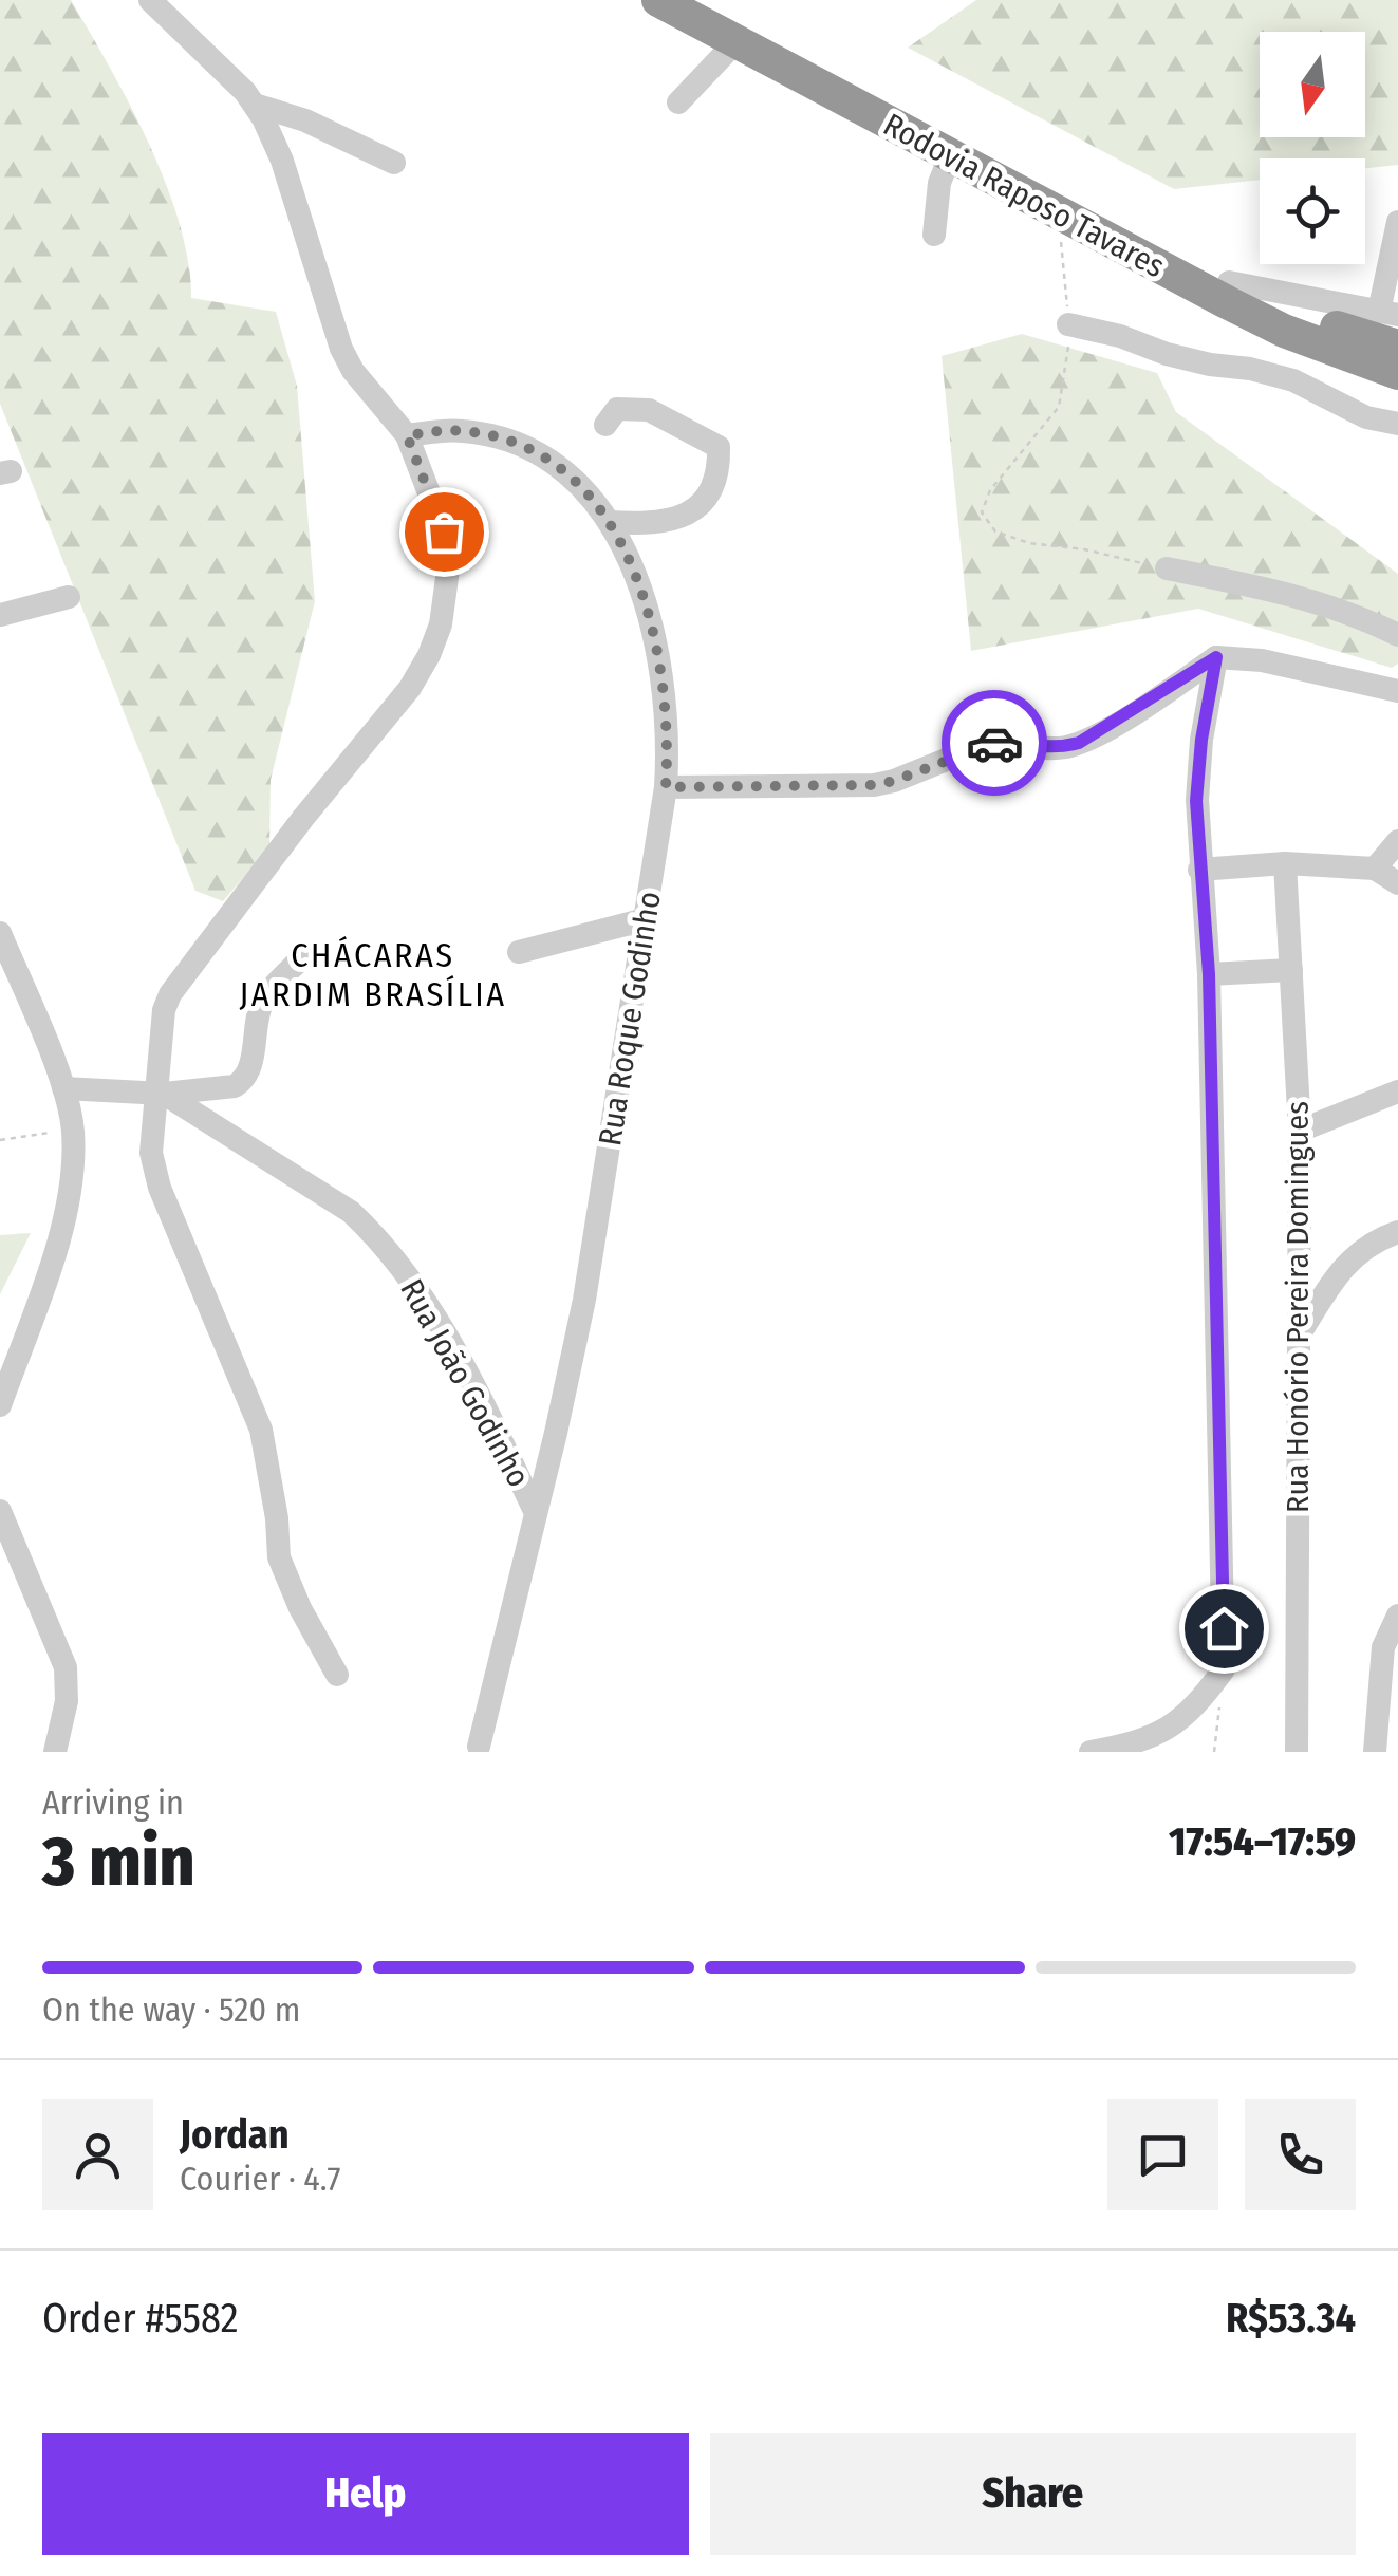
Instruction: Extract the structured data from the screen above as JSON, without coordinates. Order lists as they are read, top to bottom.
{
  "streets": {
    "highway": ["Rodovia Raposo Tavares"],
    "street": ["Rua Roque Godinho", "Rua Honório Pereira Domingues", "Rua João Godinho"]
  },
  "crossings": [
    ["Rua Roque Godinho", "Rua João Godinho"]
  ],
  "districts": ["CHÁCARAS JARDIM BRASÍLIA"],
  "north": "bottom",
  "page": {
    "heading": ["3 min", "Arriving in", "17:54–17:59"],
    "panel": [
      "Jordan",
      "Courier · 4.7",
      "Order #5582",
      "R$53.34"
    ],
    "bar": "On the way · 520 m",
    "buttons": ["Help", "Share"]
  }
}
